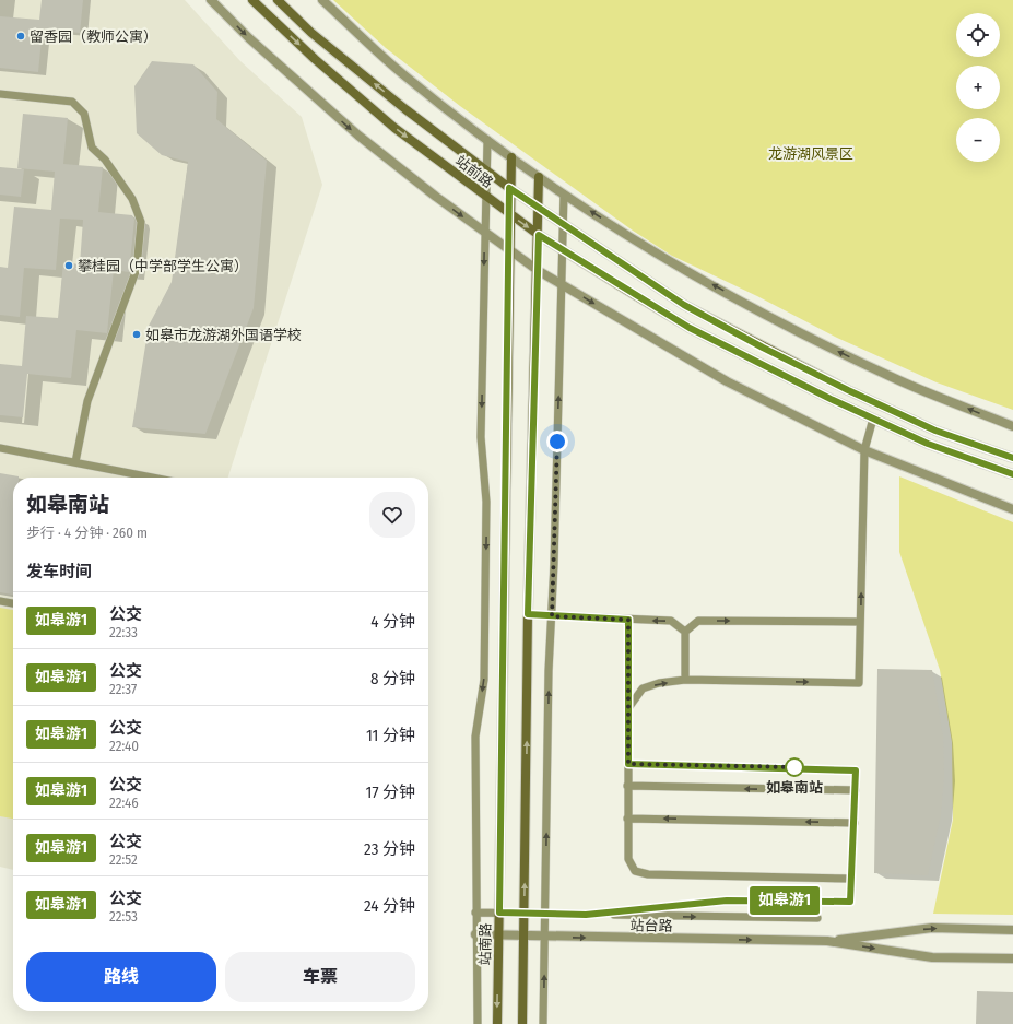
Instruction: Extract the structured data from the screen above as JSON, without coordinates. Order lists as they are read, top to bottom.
{
  "streets": {
    "street": ["站前路", "站台路", "站南路"]
  },
  "crossings": [
    ["站前路", "站南路"],
    ["站台路", "站南路"]
  ],
  "one_way": ["站台路"],
  "parks": ["龙游湖风景区"],
  "places": [
    "留香园（教师公寓）",
    "攀桂园（中学部学生公寓）",
    "如皋市龙游湖外国语学校",
    "如皋南站"
  ],
  "lines": ["bus line 如皋游1"],
  "page": {
    "on_map": "如皋游1",
    "map_buttons": ["+", "−"],
    "heading": [
      ["如皋南站", "步行 · 4 分钟 · 260 m"],
      "发车时间"
    ],
    "list": [
      {
        "mark": "如皋游1",
        "name": "公交",
        "note": "22:33",
        "value": "4 分钟"
      },
      {
        "mark": "如皋游1",
        "name": "公交",
        "note": "22:37",
        "value": "8 分钟"
      },
      {
        "mark": "如皋游1",
        "name": "公交",
        "note": "22:40",
        "value": "11 分钟"
      },
      {
        "mark": "如皋游1",
        "name": "公交",
        "note": "22:46",
        "value": "17 分钟"
      },
      {
        "mark": "如皋游1",
        "name": "公交",
        "note": "22:52",
        "value": "23 分钟"
      },
      {
        "mark": "如皋游1",
        "name": "公交",
        "note": "22:53",
        "value": "24 分钟"
      }
    ],
    "buttons": ["路线", "车票"]
  }
}
